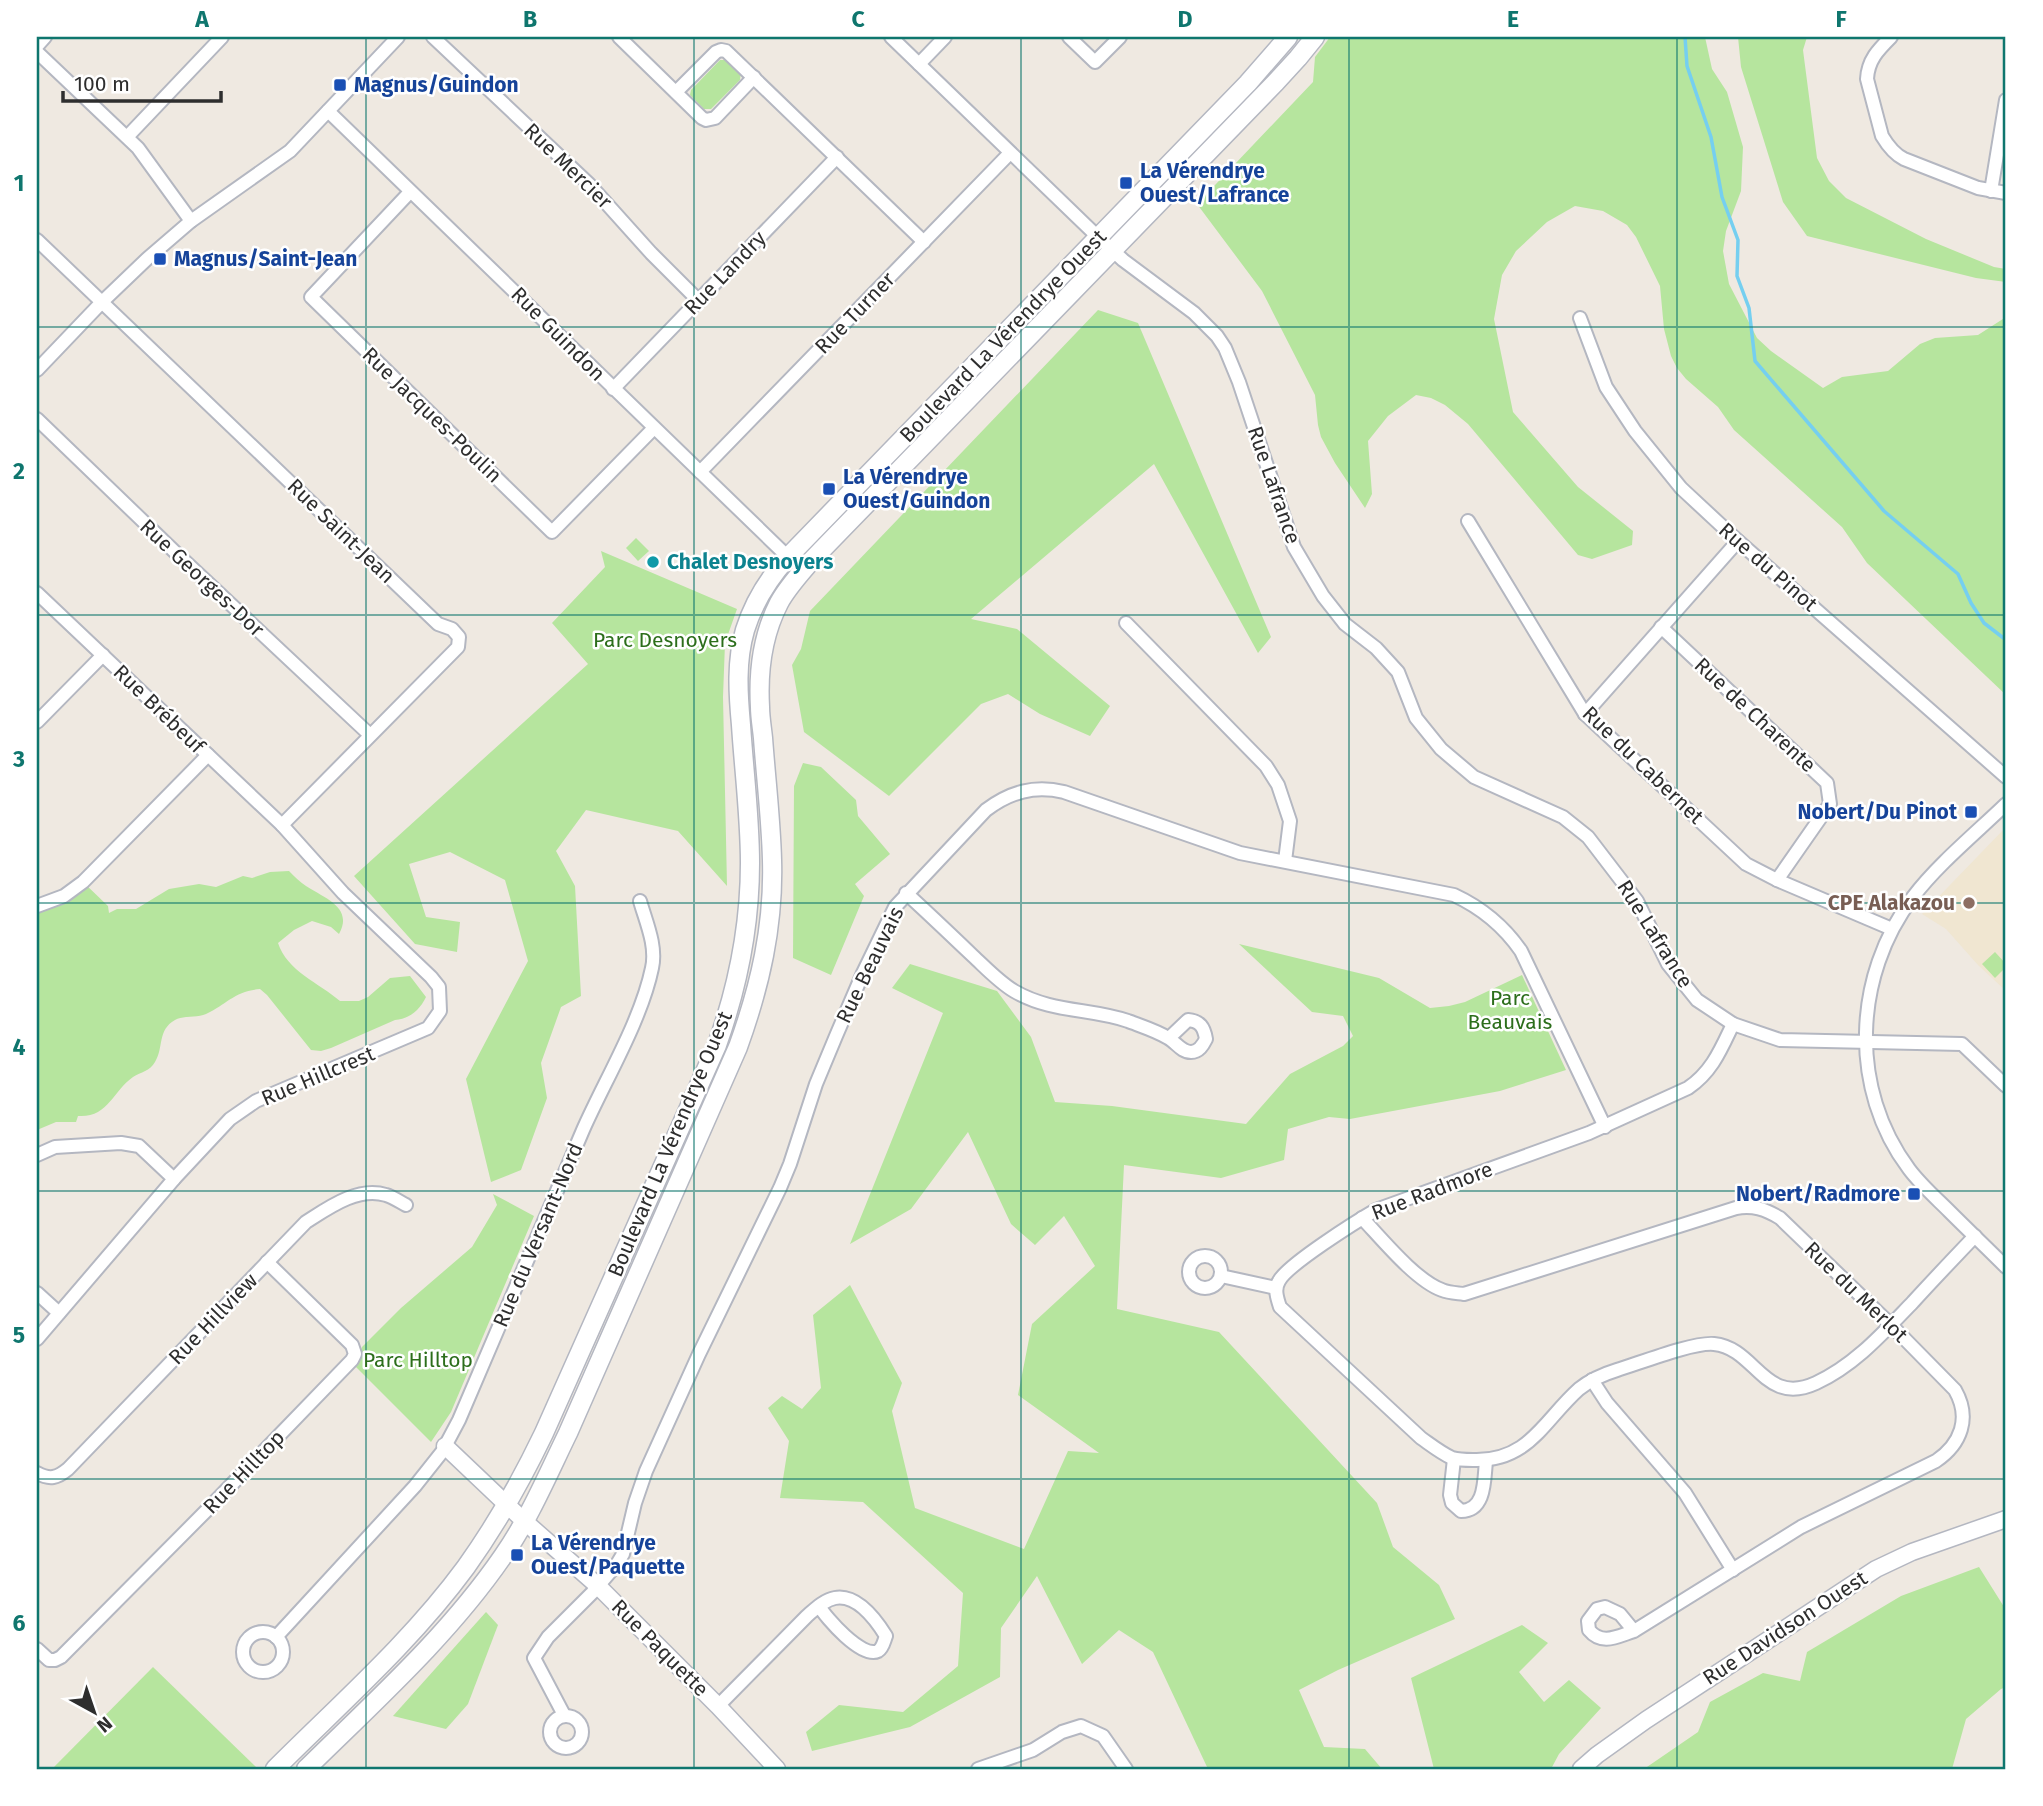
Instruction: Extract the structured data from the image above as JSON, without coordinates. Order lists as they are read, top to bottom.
{
  "streets": {
    "main road": ["Boulevard La Vérendrye Ouest"],
    "street": [
      "Rue Mercier",
      "Rue Landry",
      "Rue Turner",
      "Rue Guindon",
      "Rue Jacques-Poulin",
      "Rue Lafrance",
      "Rue Saint-Jean",
      "Rue du Pinot",
      "Rue Georges-Dor",
      "Rue Brébeuf",
      "Rue de Charente",
      "Rue du Cabernet",
      "Rue Beauvais",
      "Rue Hillcrest",
      "Rue Radmore",
      "Rue du Versant-Nord",
      "Rue du Merlot",
      "Rue Hillview",
      "Rue Hilltop",
      "Rue Davidson Ouest",
      "Rue Paquette"
    ]
  },
  "crossings": [
    ["Rue Mercier", "Rue Landry"],
    ["Rue Landry", "Rue Guindon"],
    ["Rue Turner", "Rue Guindon"],
    ["Rue Turner", "Rue Lafrance"],
    ["Rue Guindon", "Boulevard La Vérendrye Ouest"],
    ["Rue Guindon", "Rue Jacques-Poulin"],
    ["Boulevard La Vérendrye Ouest", "Rue Lafrance"],
    ["Boulevard La Vérendrye Ouest", "Rue Paquette"],
    ["Rue Lafrance", "Rue Radmore"],
    ["Rue Saint-Jean", "Rue Georges-Dor"],
    ["Rue Saint-Jean", "Rue Brébeuf"],
    ["Rue Saint-Jean", "Rue Hillcrest"],
    ["Rue Brébeuf", "Rue Hillcrest"],
    ["Rue de Charente", "Rue du Cabernet"],
    ["Rue Beauvais", "Rue Radmore"],
    ["Rue Beauvais", "Rue Paquette"],
    ["Rue Radmore", "Rue du Merlot"],
    ["Rue du Versant-Nord", "Rue Paquette"],
    ["Rue Hillview", "Rue Hilltop"]
  ],
  "parks": ["Parc Desnoyers", "Parc Beauvais", "Parc Hilltop"],
  "places": {
    "transit": [
      "Magnus/Guindon",
      "La Vérendrye Ouest/Lafrance",
      "Magnus/Saint-Jean",
      "La Vérendrye Ouest/Guindon",
      "Nobert/Du Pinot",
      "Nobert/Radmore",
      "La Vérendrye Ouest/Paquette"
    ],
    "other": ["Chalet Desnoyers", "CPE Alakazou"]
  },
  "scale_bar": "100 m",
  "north": "bottom right",
  "grid": {
    "columns": [
      "A",
      "B",
      "C",
      "D",
      "E",
      "F"
    ],
    "rows": [
      "1",
      "2",
      "3",
      "4",
      "5",
      "6"
    ]
  }
}
